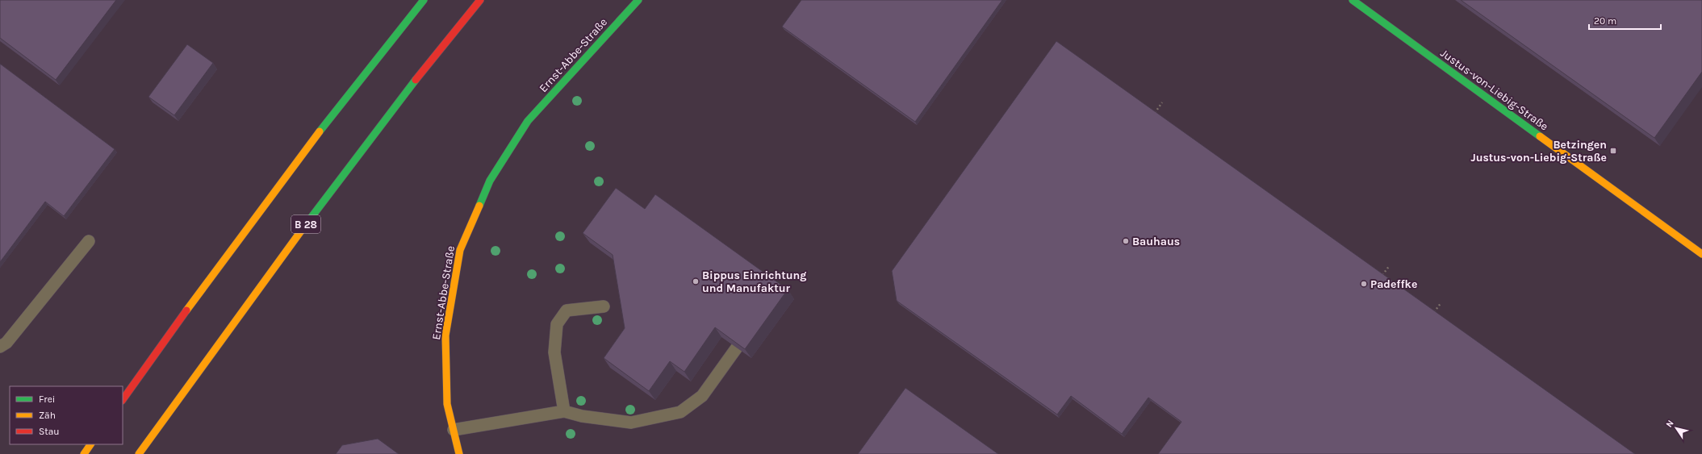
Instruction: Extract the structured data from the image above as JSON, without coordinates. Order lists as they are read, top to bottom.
{
  "streets": {
    "main road": ["Ernst-Abbe-Straße", "Justus-von-Liebig-Straße", "B 28"]
  },
  "places": {
    "transit": ["Betzingen Justus-von-Liebig-Straße"],
    "other": ["Bauhaus", "Bippus Einrichtung und Manufaktur", "Padeffke"]
  },
  "legend": ["Frei", "Zäh", "Stau"],
  "scale_bar": "20 m",
  "north": "top left"
}
